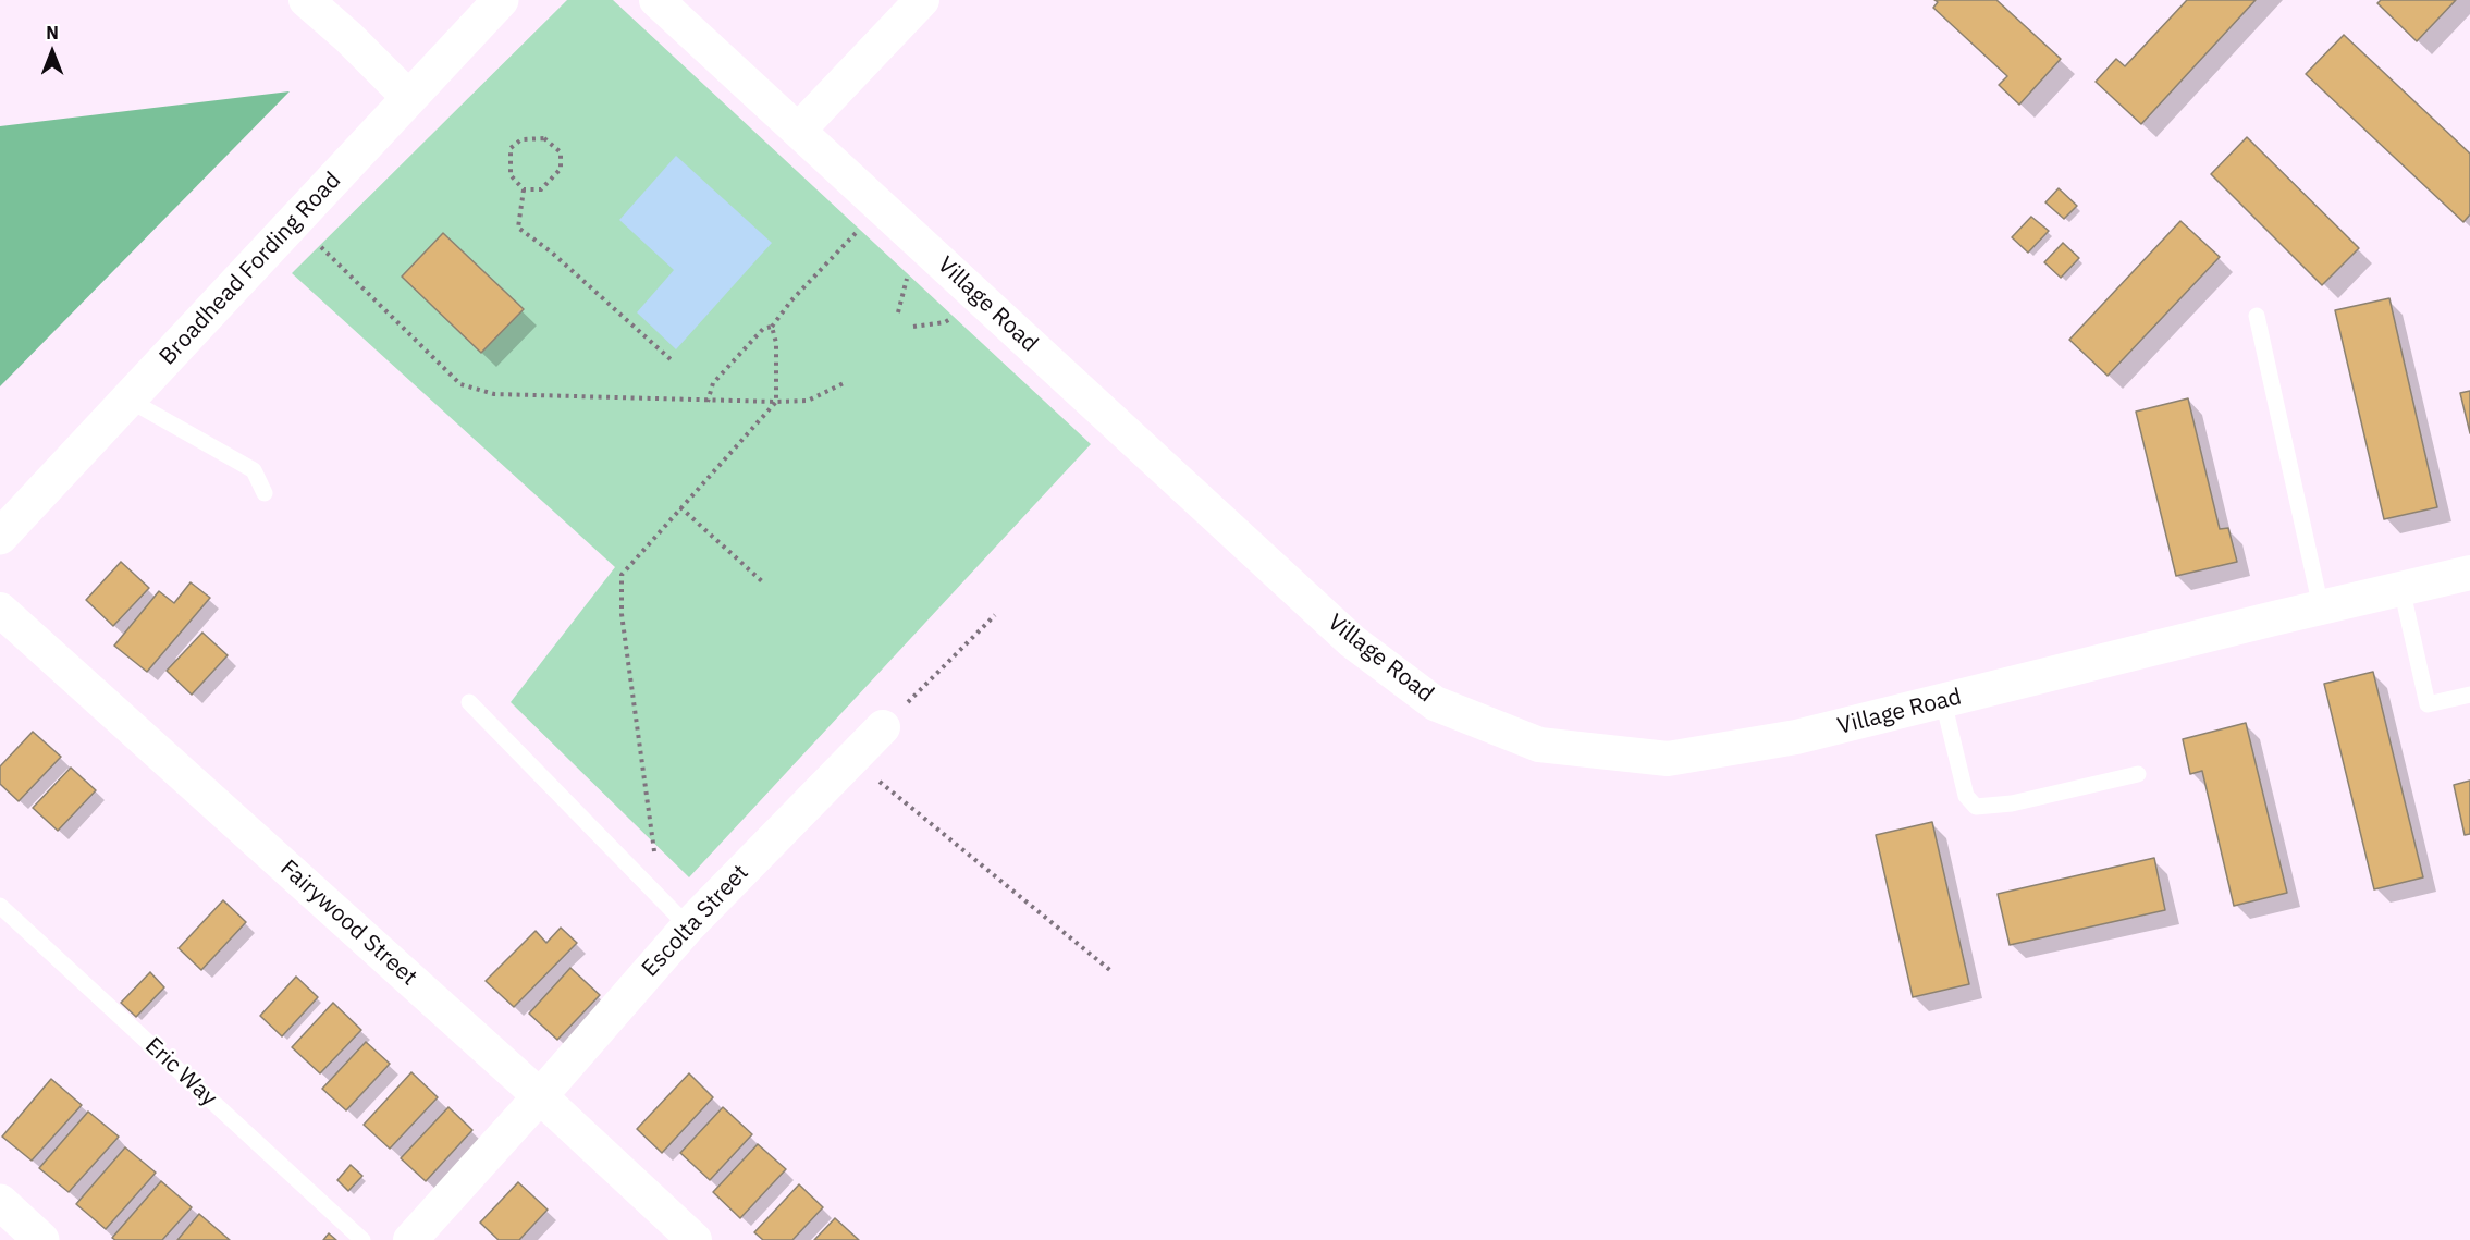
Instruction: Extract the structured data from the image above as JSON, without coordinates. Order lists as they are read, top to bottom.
{
  "streets": {
    "street": [
      "Broadhead Fording Road",
      "Village Road",
      "Escolta Street",
      "Fairywood Street"
    ],
    "lane": ["Eric Way"]
  },
  "crossings": [
    ["Escolta Street", "Fairywood Street"]
  ],
  "north": "top"
}
